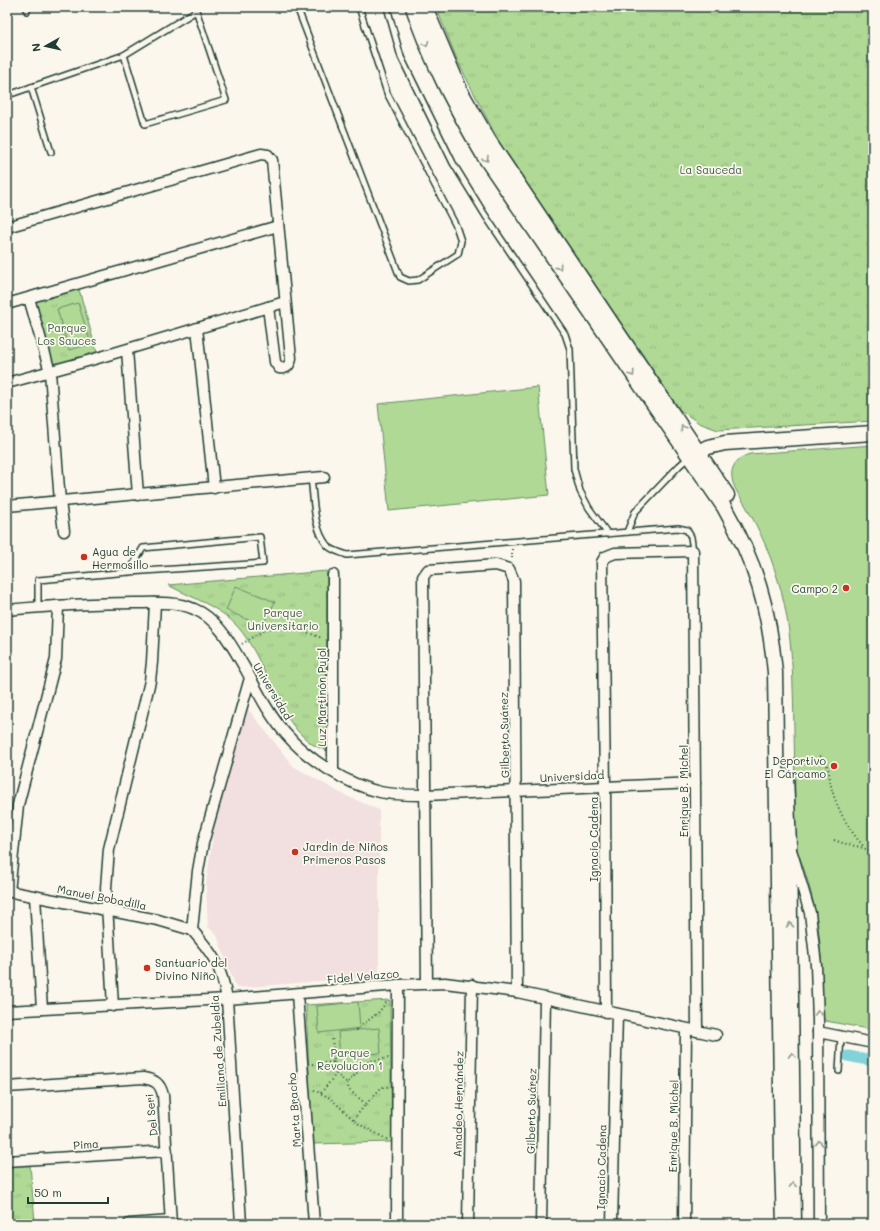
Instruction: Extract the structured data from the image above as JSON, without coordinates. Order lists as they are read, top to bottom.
{
  "streets": {
    "street": [
      "Universidad",
      "Luz Martinón Pujol",
      "Gilberto Suárez",
      "Enrique B. Michel",
      "Ignacio Cadena",
      "Manuel Bobadilla",
      "Fidel Velazco",
      "Emiliana de Zubeldia",
      "Amadeo Hernández",
      "Marta Bracho",
      "Del Seri",
      "Pima"
    ]
  },
  "crossings": [
    ["Universidad", "Luz Martinón Pujol"],
    ["Universidad", "Gilberto Suárez"],
    ["Universidad", "Enrique B. Michel"],
    ["Universidad", "Ignacio Cadena"],
    ["Gilberto Suárez", "Fidel Velazco"],
    ["Enrique B. Michel", "Ignacio Cadena"],
    ["Enrique B. Michel", "Fidel Velazco"],
    ["Ignacio Cadena", "Fidel Velazco"],
    ["Manuel Bobadilla", "Emiliana de Zubeldia"],
    ["Fidel Velazco", "Emiliana de Zubeldia"],
    ["Fidel Velazco", "Amadeo Hernández"],
    ["Fidel Velazco", "Marta Bracho"],
    ["Del Seri", "Pima"]
  ],
  "parks": [
    "La Sauceda",
    "Parque Los Sauces",
    "Parque Universitario",
    "Parque Revolucion 1"
  ],
  "places": [
    "Agua de Hermosillo",
    "Campo 2",
    "Deportivo El Cárcamo",
    "Jardin de Niños Primeros Pasos",
    "Santuario del Divino Niño"
  ],
  "scale_bar": "50 m",
  "north": "left"
}
